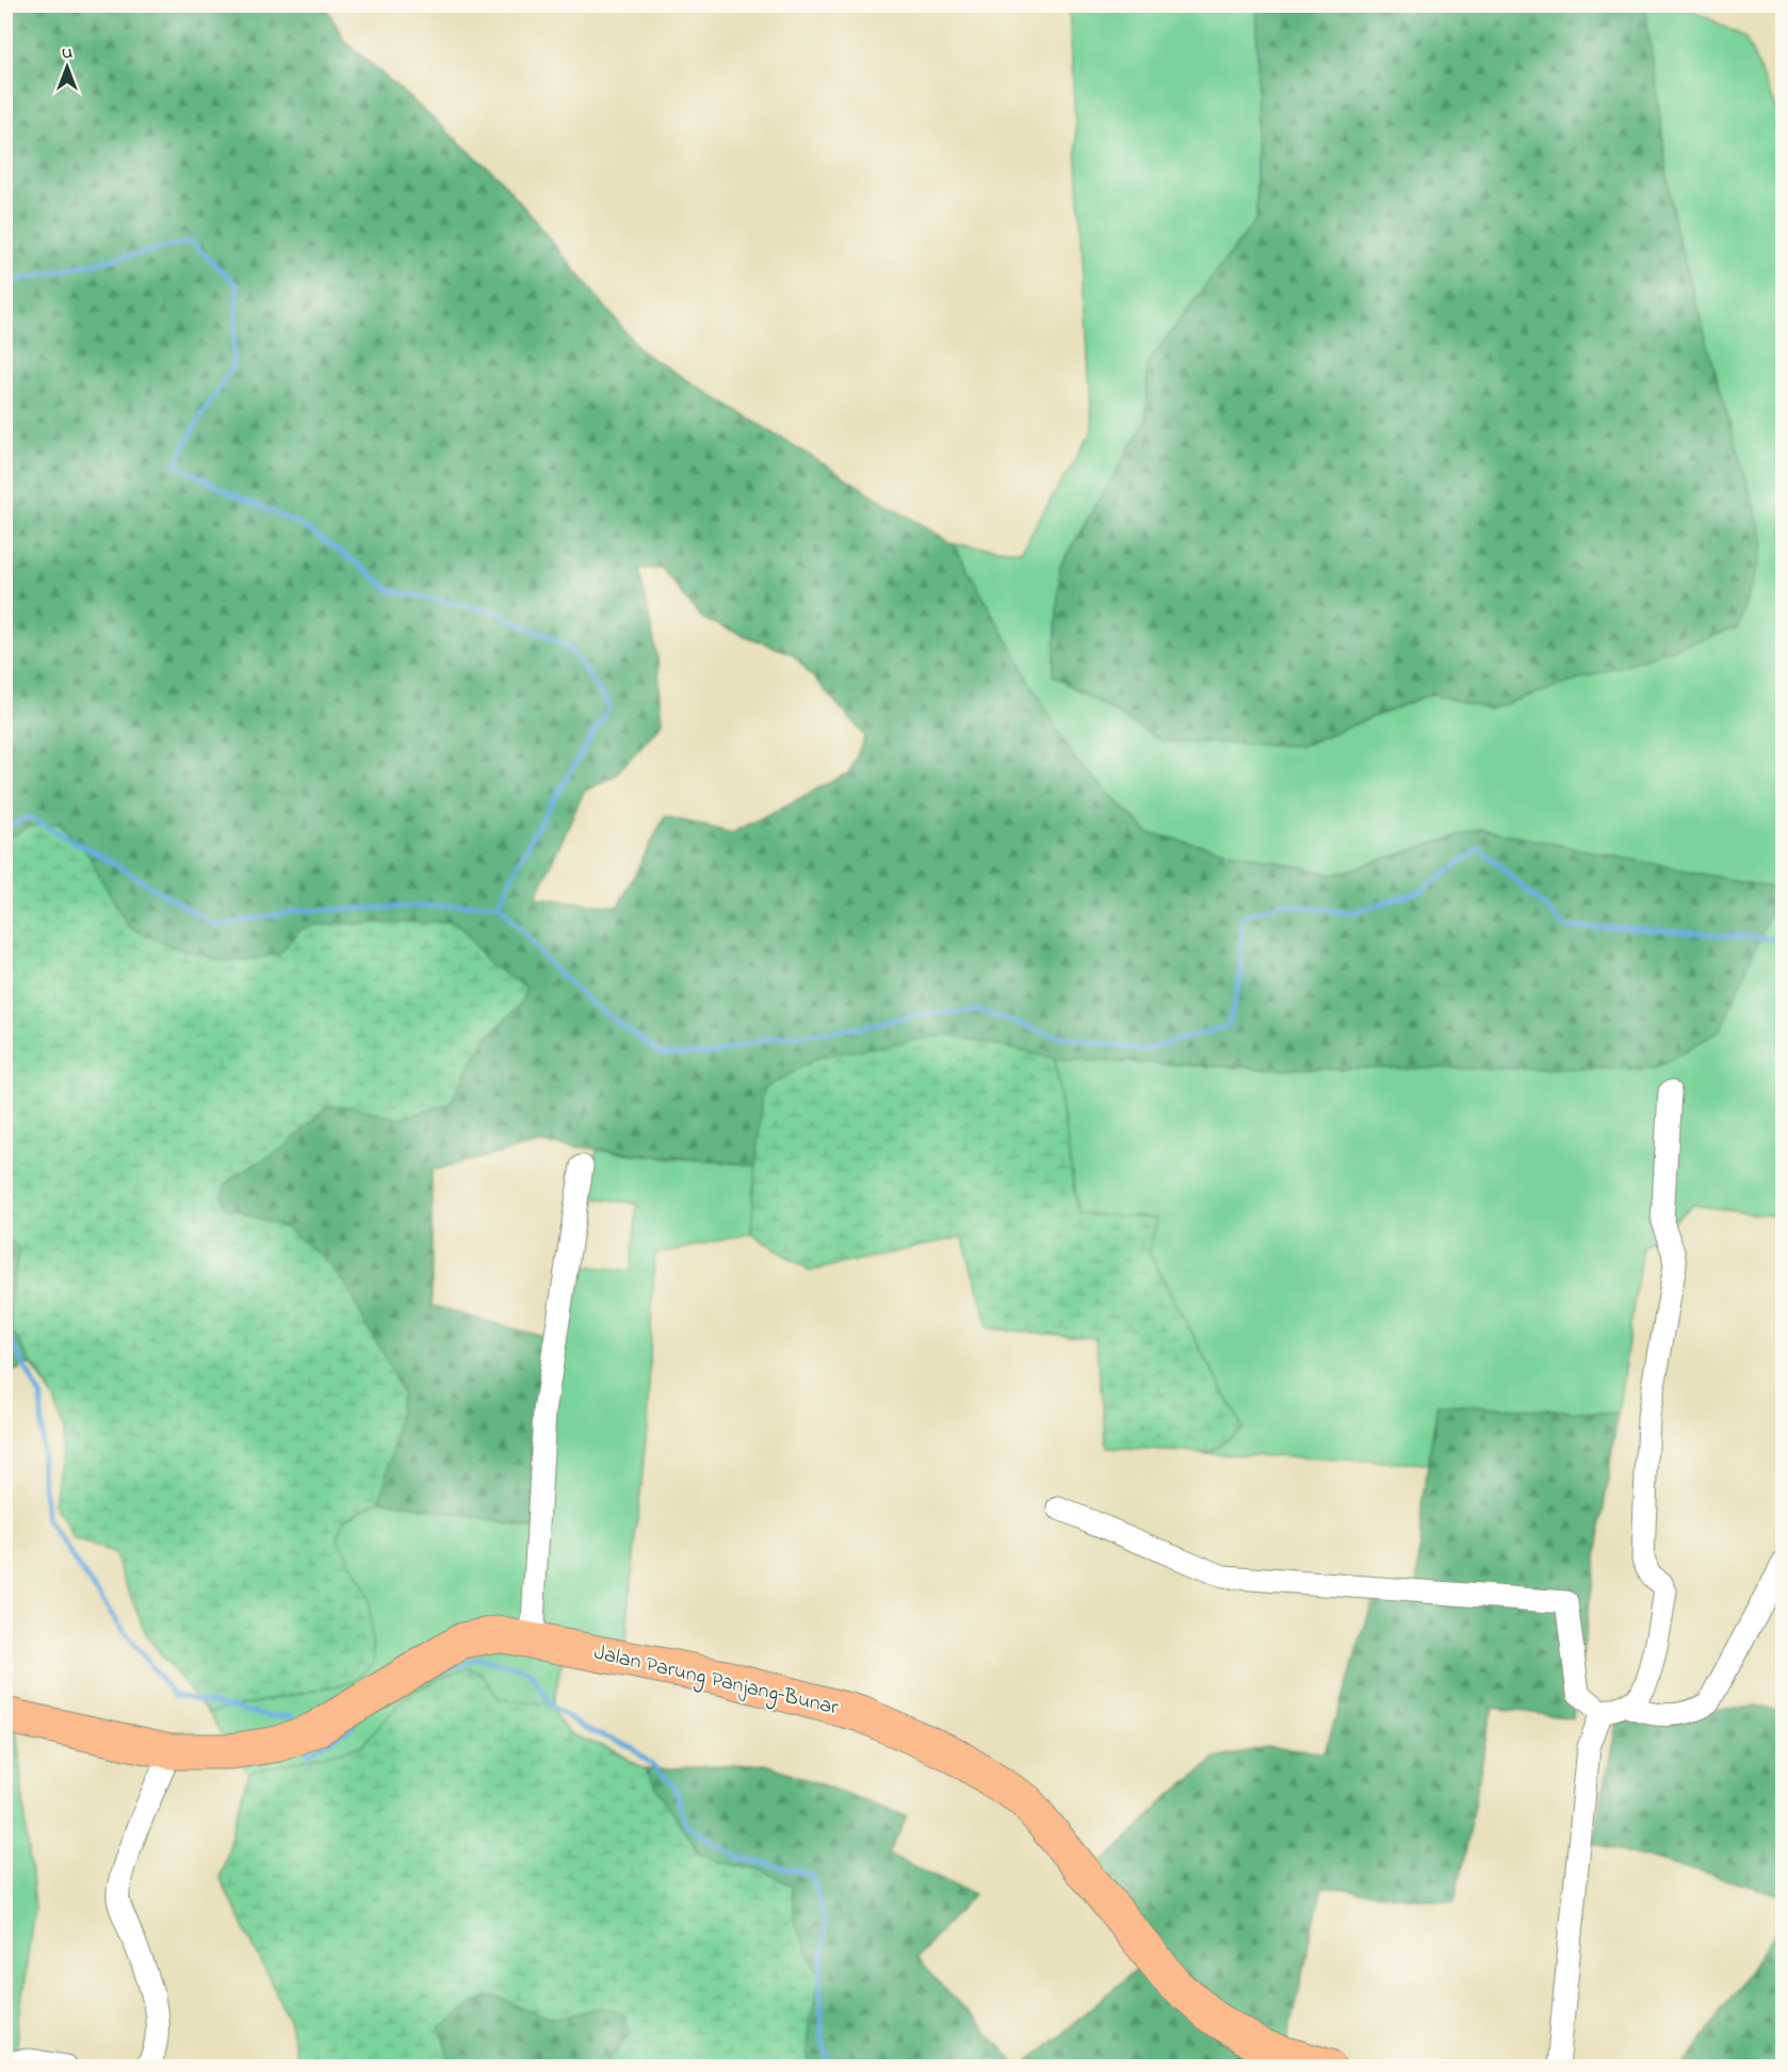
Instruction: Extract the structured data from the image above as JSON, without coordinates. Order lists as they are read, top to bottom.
{
  "streets": {
    "main road": ["Jalan Parung Panjang–Bunar"]
  },
  "north": "top"
}
